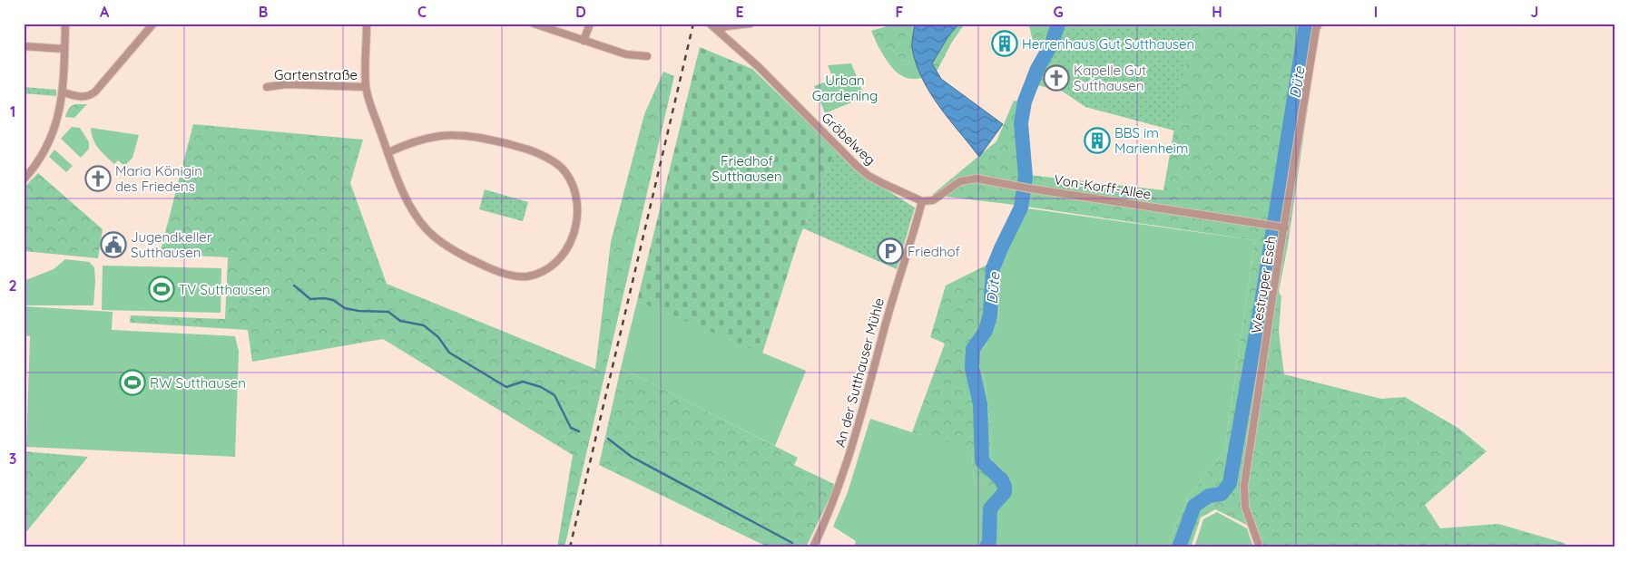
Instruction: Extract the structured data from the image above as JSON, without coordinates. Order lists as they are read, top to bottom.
{
  "streets": {
    "street": [
      "Gartenstraße",
      "Gröbelweg",
      "Von-Korff-Allee",
      "Westruper Esch",
      "An der Sutthauser Mühle"
    ]
  },
  "crossings": [
    ["Gröbelweg", "Von-Korff-Allee"],
    ["Gröbelweg", "An der Sutthauser Mühle"],
    ["Von-Korff-Allee", "Westruper Esch"],
    ["Von-Korff-Allee", "An der Sutthauser Mühle"]
  ],
  "water": ["Düte"],
  "parks": ["Urban Gardening", "Friedhof Sutthausen"],
  "places": {
    "building": ["Herrenhaus Gut Sutthausen", "BBS im Marienheim"],
    "church": ["Kapelle Gut Sutthausen", "Maria Königin des Friedens"],
    "public building": ["Jugendkeller Sutthausen"],
    "parking": ["Friedhof"],
    "sports": ["TV Sutthausen", "RW Sutthausen"]
  },
  "grid": {
    "columns": [
      "A",
      "B",
      "C",
      "D",
      "E",
      "F",
      "G",
      "H",
      "I",
      "J"
    ],
    "rows": ["1", "2", "3"]
  }
}
